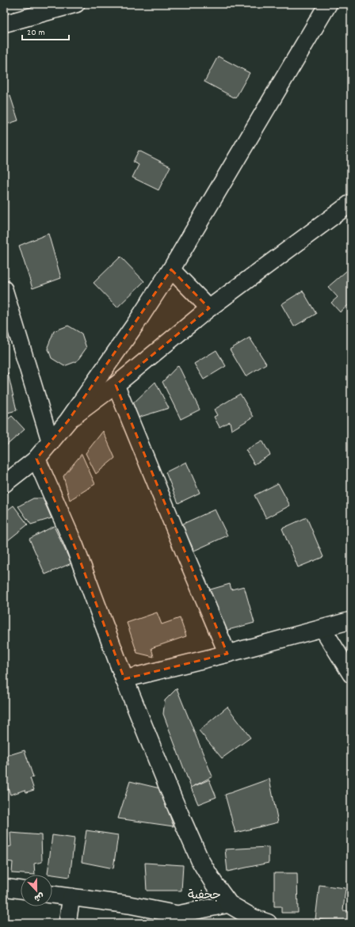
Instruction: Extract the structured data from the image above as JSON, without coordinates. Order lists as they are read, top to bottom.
{
  "districts": ["جحفية"],
  "scale_bar": "20 m",
  "north": "bottom"
}
